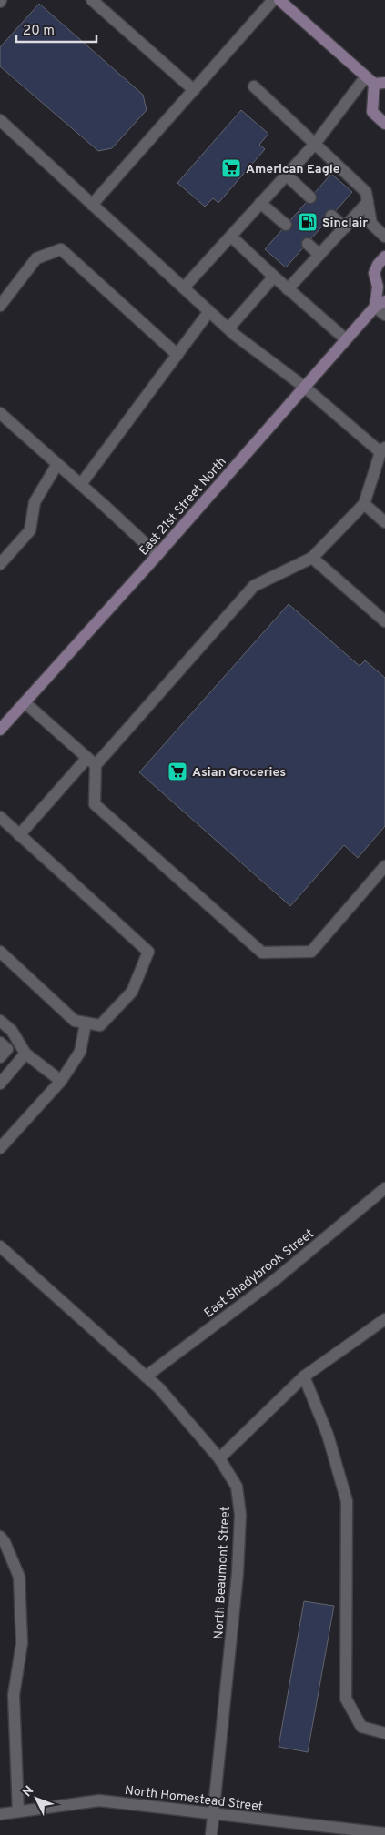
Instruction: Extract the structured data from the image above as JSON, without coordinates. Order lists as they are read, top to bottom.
{
  "streets": {
    "main road": ["East 21st Street North"],
    "street": ["East Shadybrook Street", "North Beaumont Street", "North Homestead Street"]
  },
  "crossings": [
    ["East Shadybrook Street", "North Beaumont Street"],
    ["North Beaumont Street", "North Homestead Street"]
  ],
  "places": {
    "supermarket": ["American Eagle", "Asian Groceries"],
    "fuel station": ["Sinclair"]
  },
  "scale_bar": "20 m",
  "north": "top left"
}
